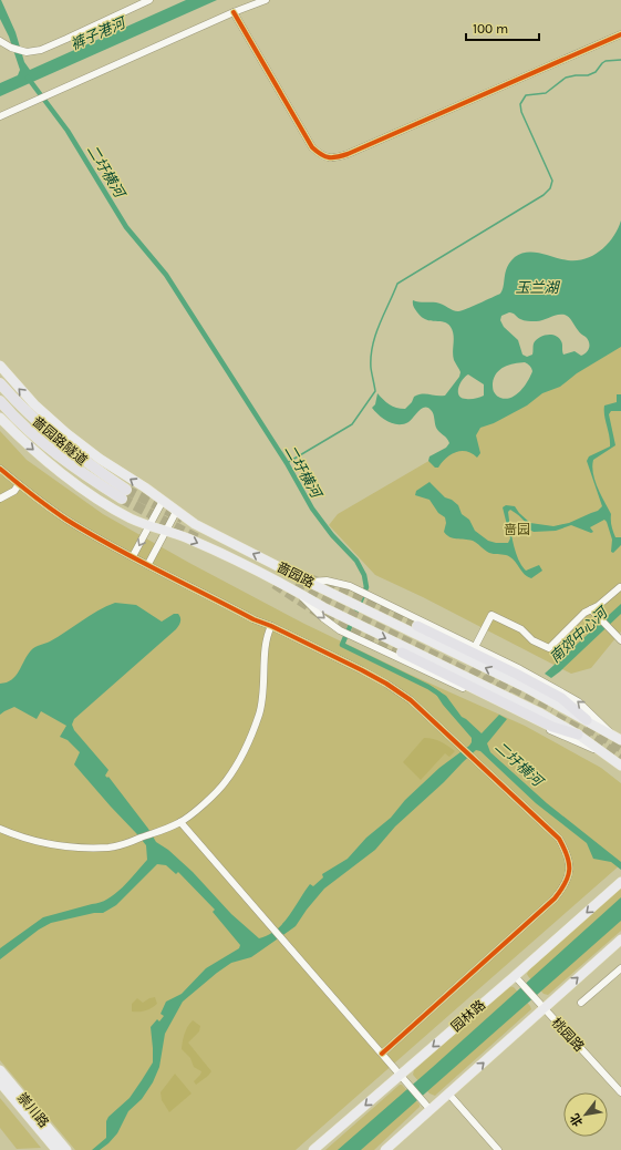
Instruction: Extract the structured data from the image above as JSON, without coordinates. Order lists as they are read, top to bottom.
{
  "streets": {
    "highway": ["啬园路隧道"],
    "main road": ["啬园路", "园林路", "崇川路"],
    "street": ["桃园路"]
  },
  "crossings": [
    ["园林路", "桃园路"]
  ],
  "water": [
    "裤子港河",
    "二圩横河",
    "玉兰湖",
    "南郊中心河"
  ],
  "parks": ["啬园"],
  "scale_bar": "100 m",
  "north": "bottom left"
}
